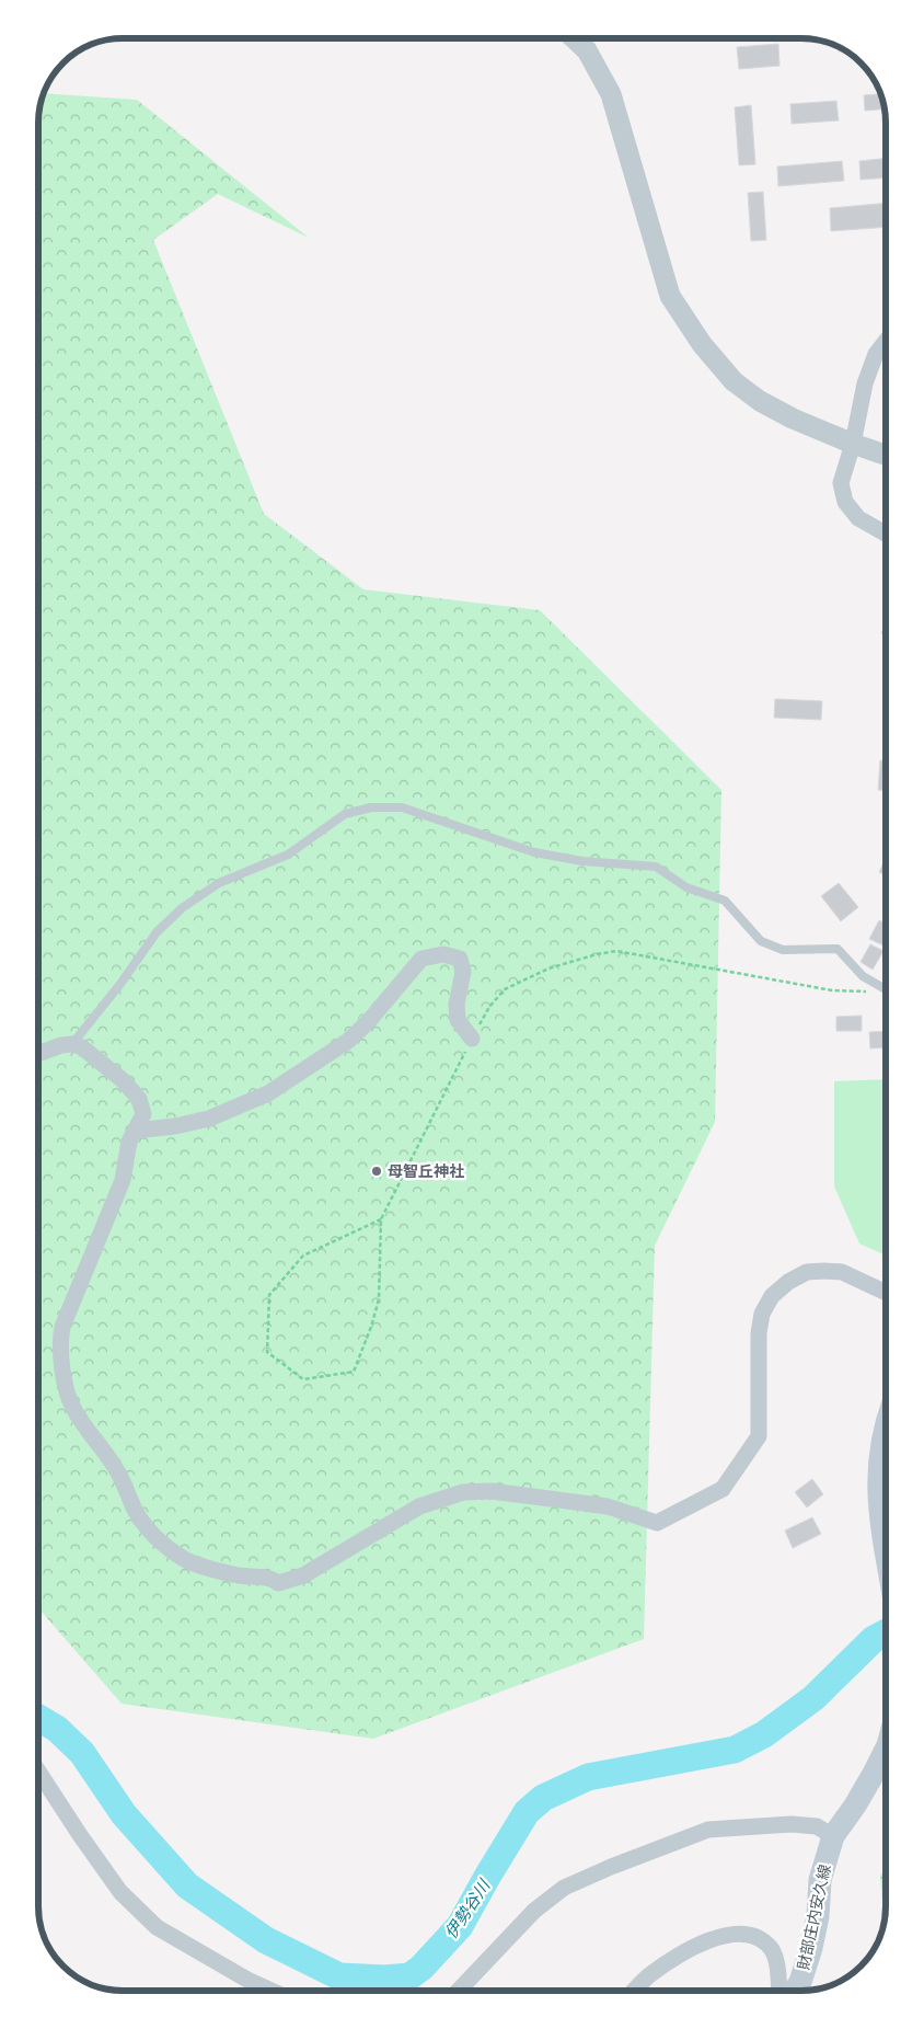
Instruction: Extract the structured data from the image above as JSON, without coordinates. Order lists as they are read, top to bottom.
{
  "streets": {
    "main road": ["財部庄内安久線"]
  },
  "water": ["伊勢谷川"],
  "places": ["母智丘神社"]
}
